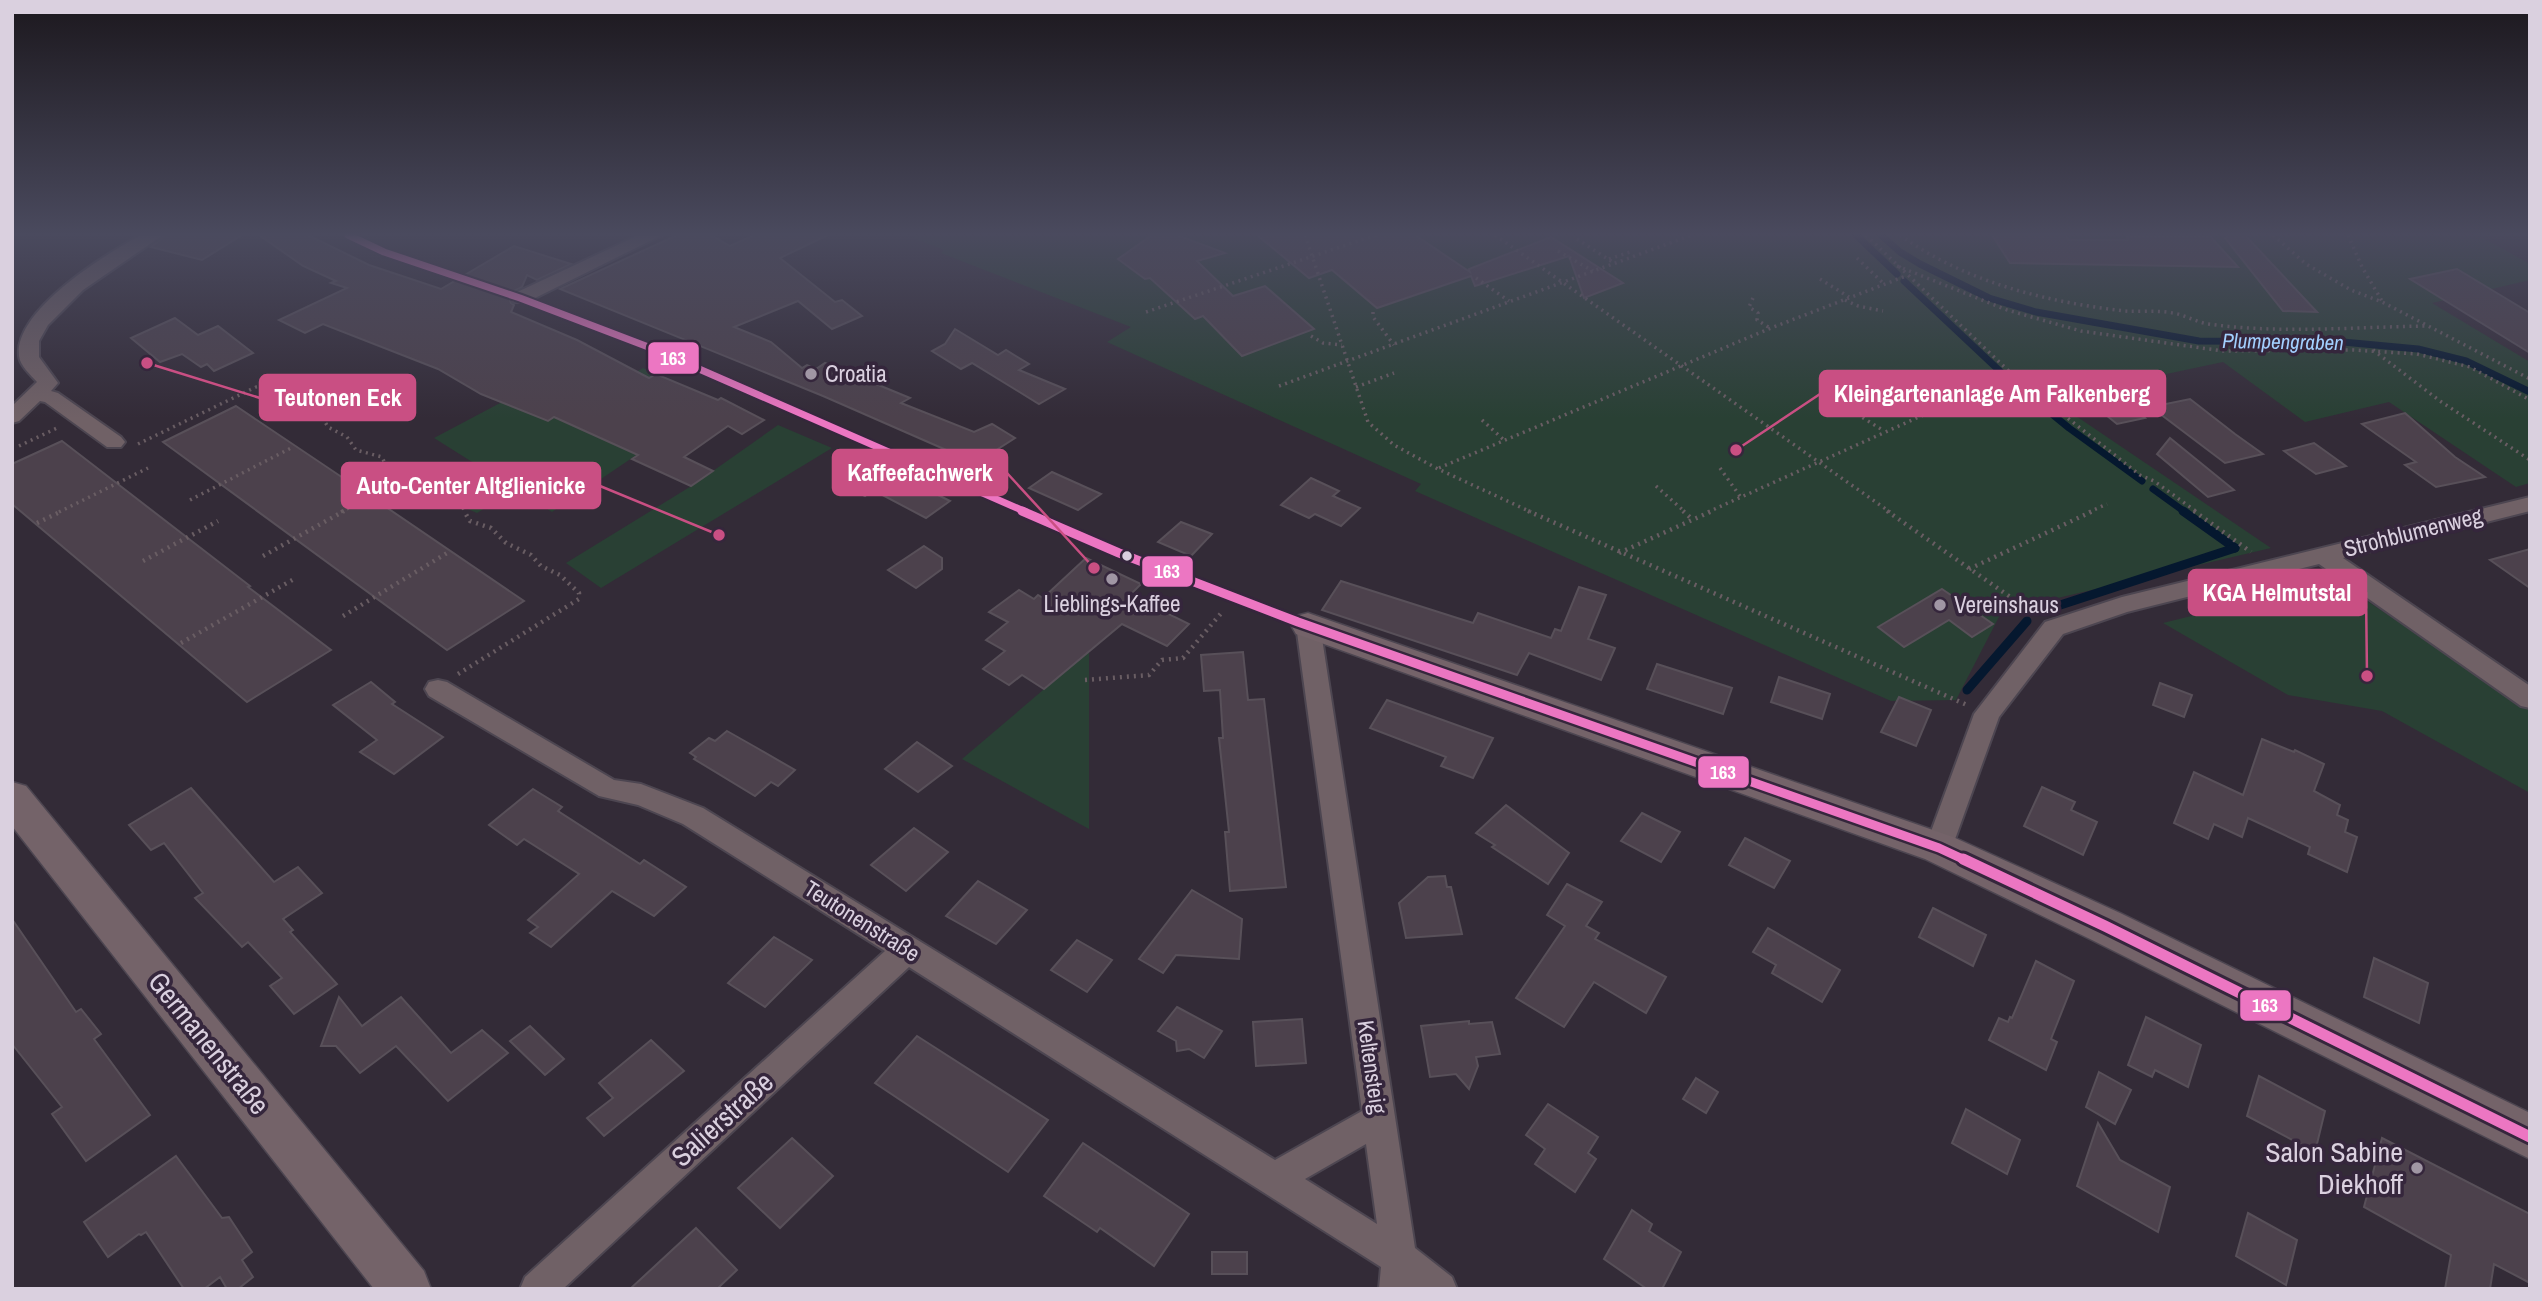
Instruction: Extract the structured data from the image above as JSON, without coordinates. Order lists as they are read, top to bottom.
{
  "streets": {
    "street": [
      "Strohblumenweg",
      "Teutonenstraße",
      "Germanenstraße",
      "Keltensteig",
      "Salierstraße"
    ]
  },
  "crossings": [
    ["Teutonenstraße", "Keltensteig"],
    ["Teutonenstraße", "Salierstraße"]
  ],
  "water": ["Plumpengraben"],
  "places": [
    "Teutonen Eck",
    "Croatia",
    "Kleingartenanlage Am Falkenberg",
    "Auto-Center Altglienicke",
    "Kaffeefachwerk",
    "Lieblings-Kaffee",
    "Vereinshaus",
    "KGA Helmutstal",
    "Salon Sabine Diekhoff"
  ],
  "lines": ["transit line 163"]
}
